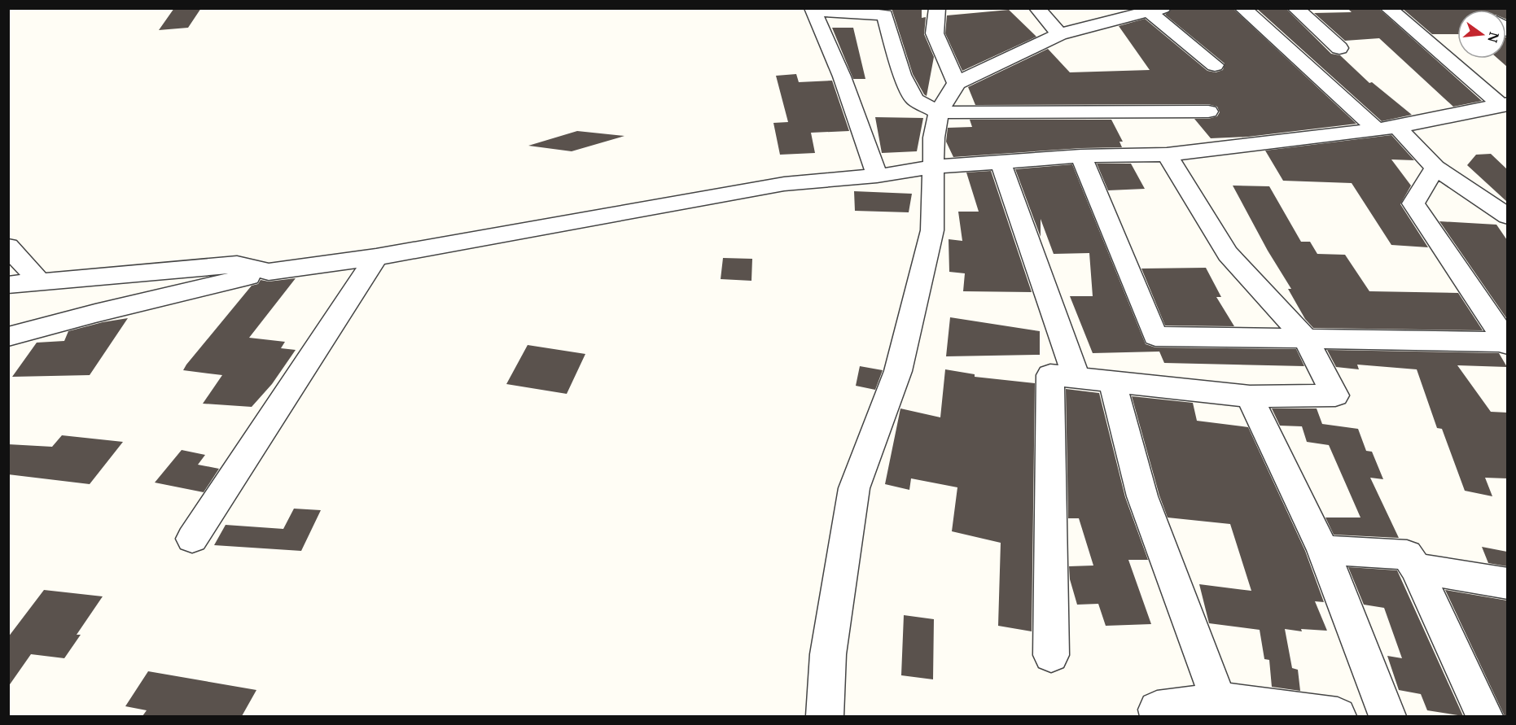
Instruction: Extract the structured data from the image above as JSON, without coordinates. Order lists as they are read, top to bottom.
{
  "north": "right"
}
